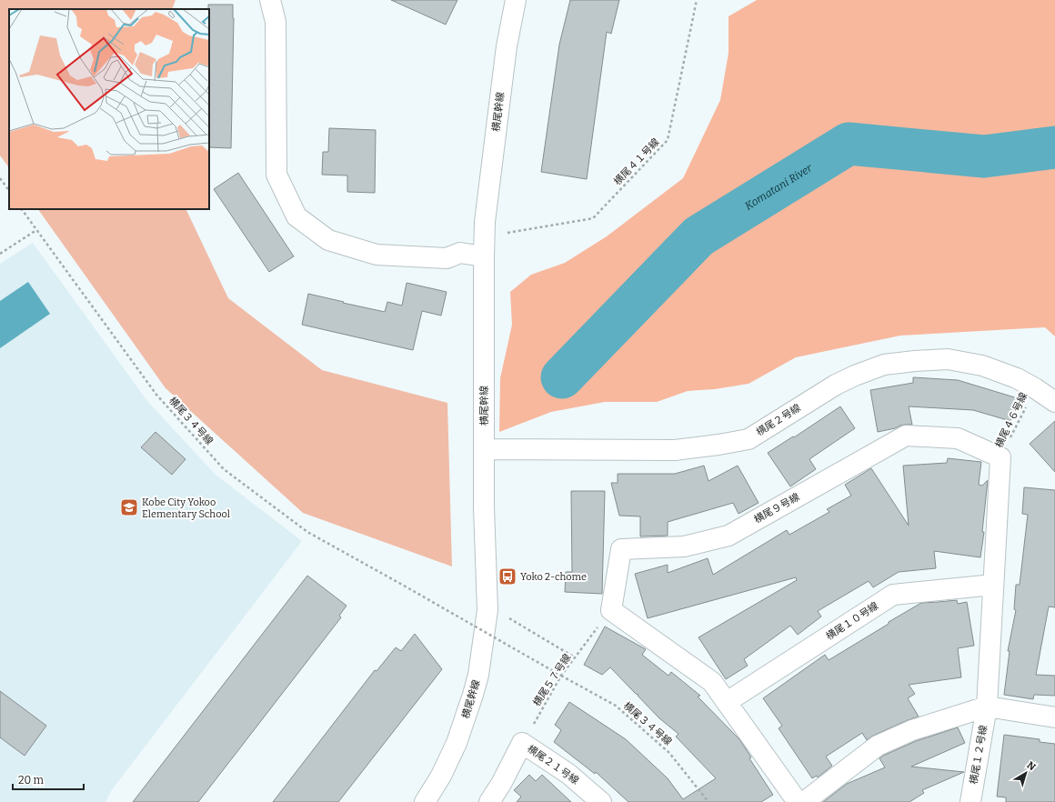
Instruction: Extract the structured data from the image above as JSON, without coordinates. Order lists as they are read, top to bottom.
{
  "streets": {
    "street": [
      "横尾幹線",
      "横尾２号線",
      "横尾９号線",
      "横尾１０号線",
      "横尾１２号線",
      "横尾２１号線"
    ],
    "path": [
      "横尾４１号線",
      "横尾４６号線",
      "横尾３４号線",
      "横尾５７号線"
    ]
  },
  "crossings": [
    ["横尾幹線", "横尾２号線"],
    ["横尾２号線", "横尾４６号線"],
    ["横尾４６号線", "横尾９号線"],
    ["横尾３４号線", "横尾５７号線"],
    ["横尾９号線", "横尾５７号線"],
    ["横尾５７号線", "横尾２１号線"]
  ],
  "water": ["Komatani River"],
  "places": {
    "school or university": ["Kobe City Yokoo Elementary School"],
    "bus stop": ["Yoko 2-chome"]
  },
  "scale_bar": "20 m",
  "north": "top right"
}
